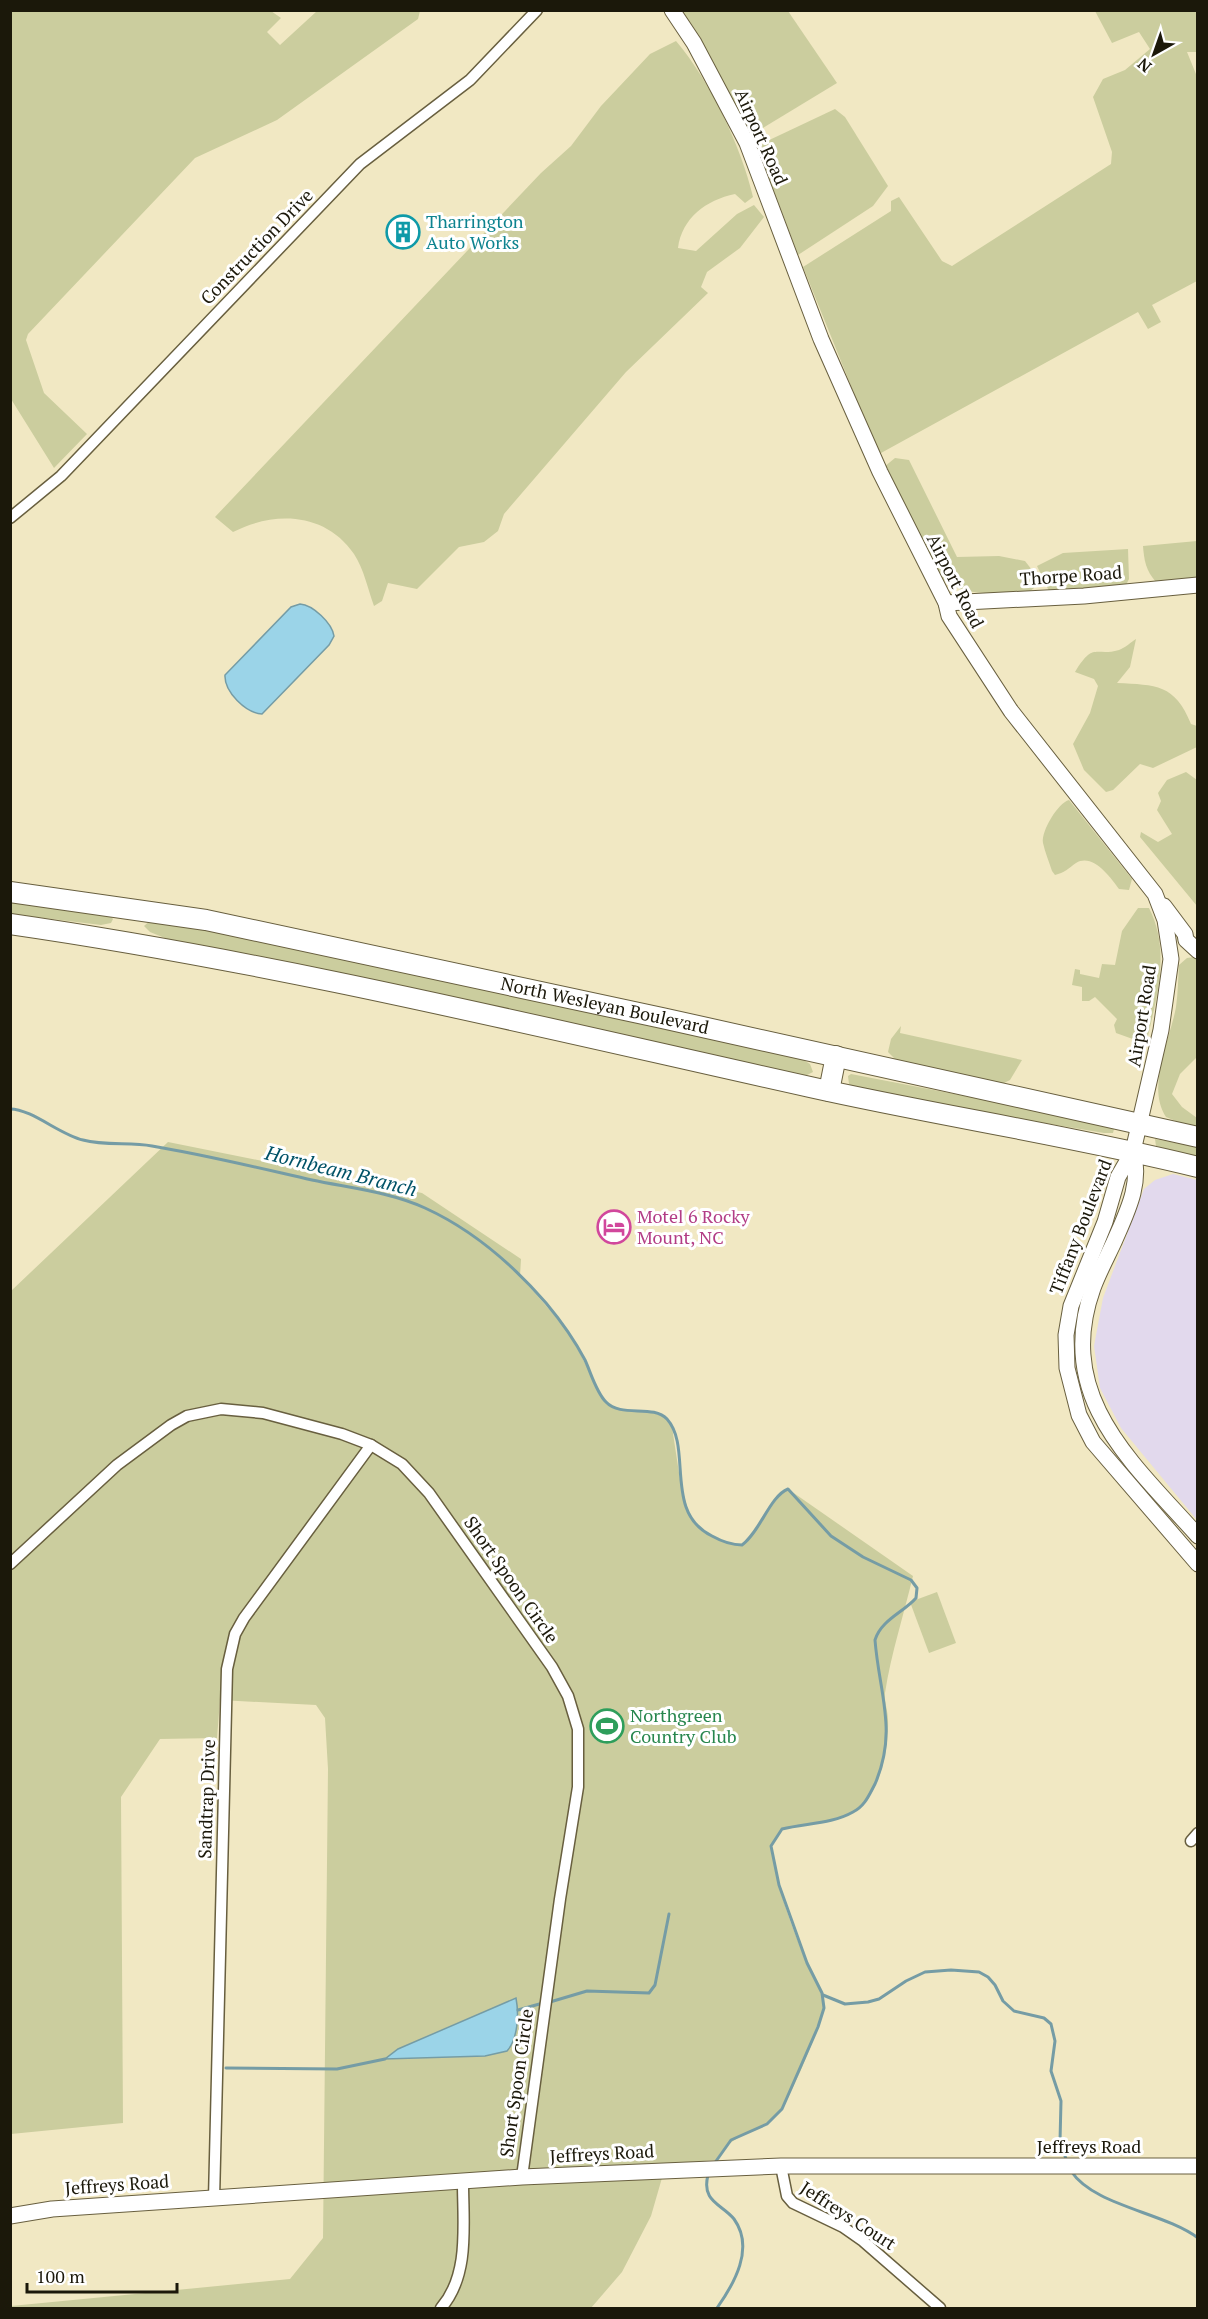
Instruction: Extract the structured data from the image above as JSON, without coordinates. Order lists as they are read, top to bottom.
{
  "streets": {
    "highway": ["North Wesleyan Boulevard"],
    "street": [
      "Airport Road",
      "Construction Drive",
      "Thorpe Road",
      "Tiffany Boulevard",
      "Short Spoon Circle",
      "Sandtrap Drive",
      "Jeffreys Road",
      "Jeffreys Court"
    ]
  },
  "crossings": [
    ["Airport Road", "Thorpe Road"],
    ["Airport Road", "North Wesleyan Boulevard"],
    ["Airport Road", "Tiffany Boulevard"],
    ["North Wesleyan Boulevard", "Tiffany Boulevard"],
    ["Short Spoon Circle", "Sandtrap Drive"],
    ["Short Spoon Circle", "Jeffreys Road"],
    ["Sandtrap Drive", "Jeffreys Road"],
    ["Jeffreys Road", "Jeffreys Court"]
  ],
  "water": ["Hornbeam Branch"],
  "places": {
    "building": ["Tharrington Auto Works"],
    "hotel": ["Motel 6 Rocky Mount, NC"],
    "sports": ["Northgreen Country Club"]
  },
  "scale_bar": "100 m",
  "north": "bottom left"
}
